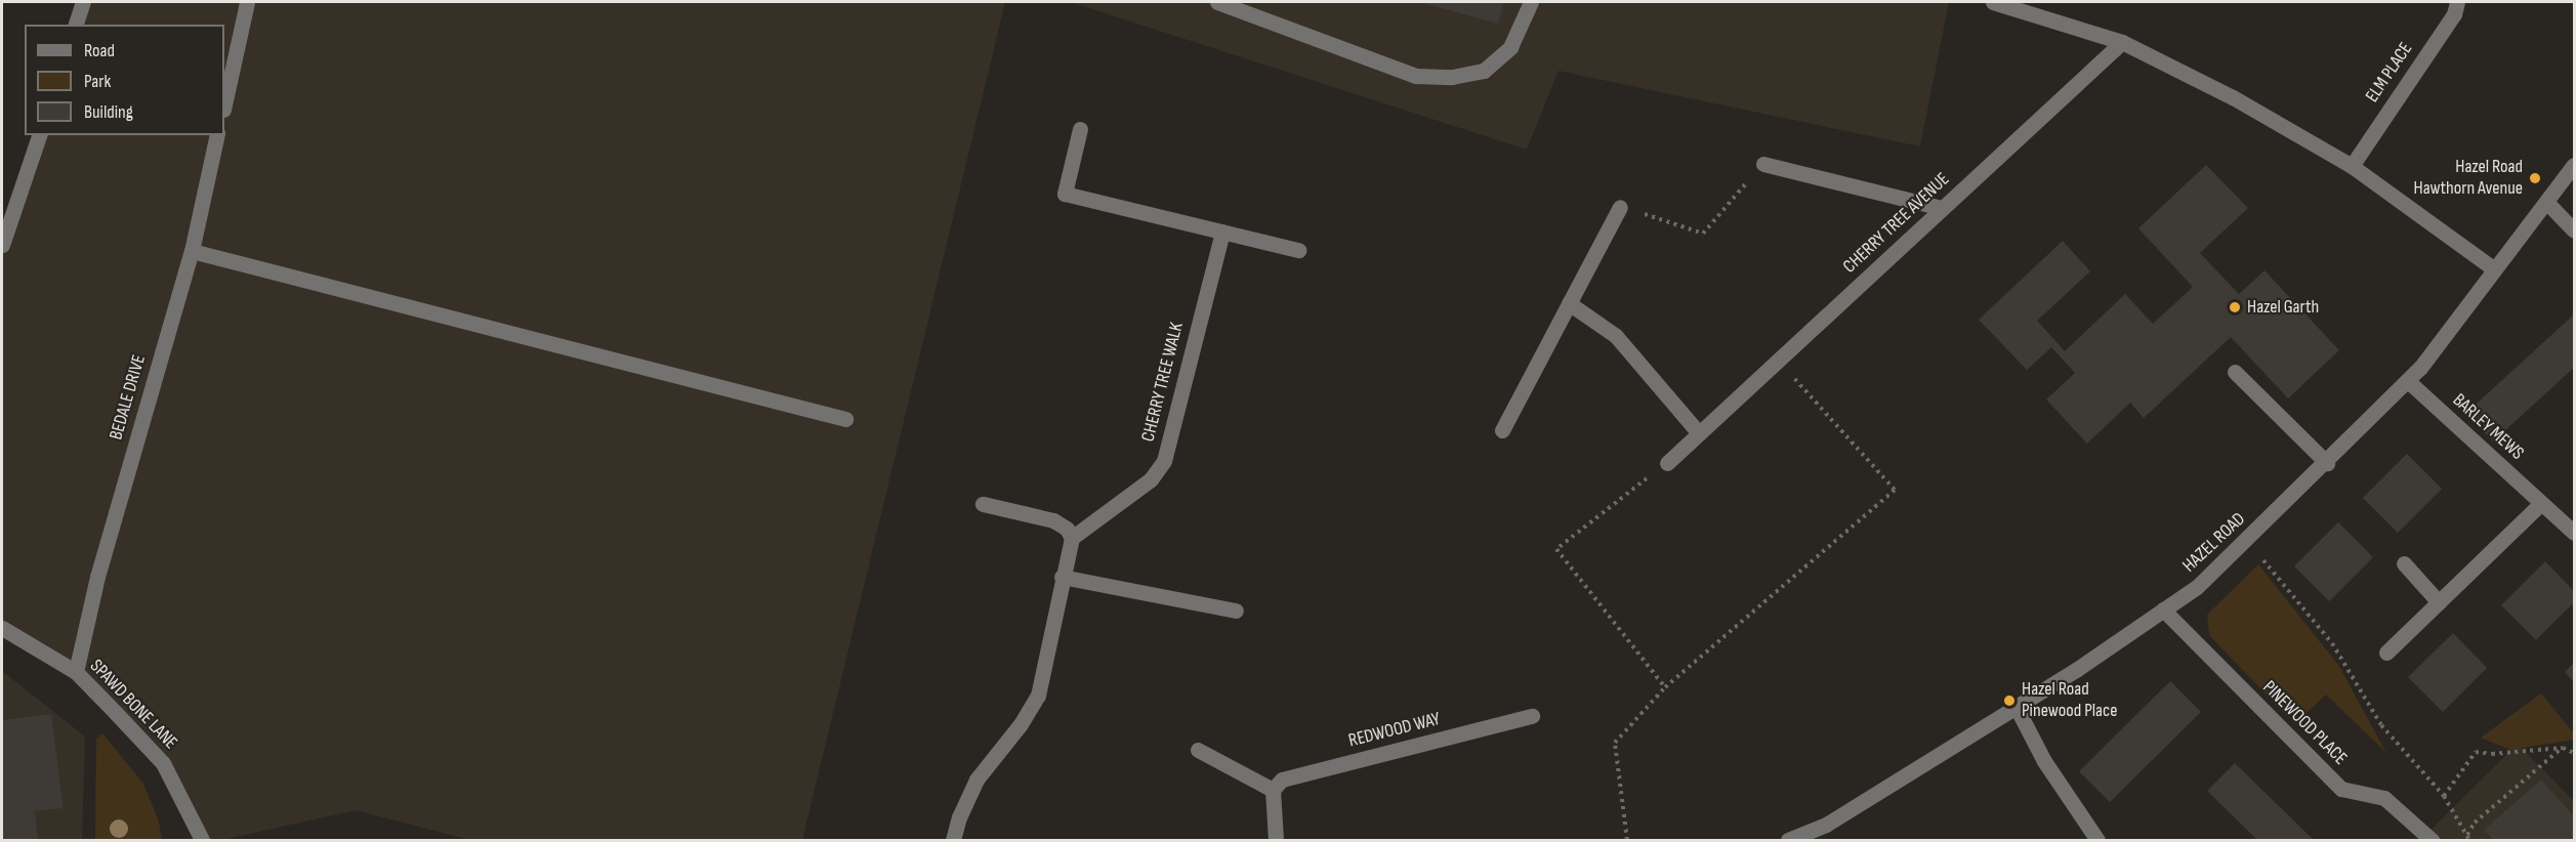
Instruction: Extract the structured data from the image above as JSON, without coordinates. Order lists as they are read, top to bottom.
{
  "streets": {
    "street": [
      "ELM PLACE",
      "CHERRY TREE AVENUE",
      "CHERRY TREE WALK",
      "BEDALE DRIVE",
      "BARLEY MEWS",
      "HAZEL ROAD",
      "SPAWD BONE LANE",
      "PINEWOOD PLACE",
      "REDWOOD WAY"
    ]
  },
  "crossings": [
    ["BEDALE DRIVE", "SPAWD BONE LANE"],
    ["BARLEY MEWS", "HAZEL ROAD"],
    ["HAZEL ROAD", "PINEWOOD PLACE"]
  ],
  "places": ["Hazel Road Hawthorn Avenue", "Hazel Garth", "Hazel Road Pinewood Place"],
  "legend": ["Road", "Park", "Building"]
}
